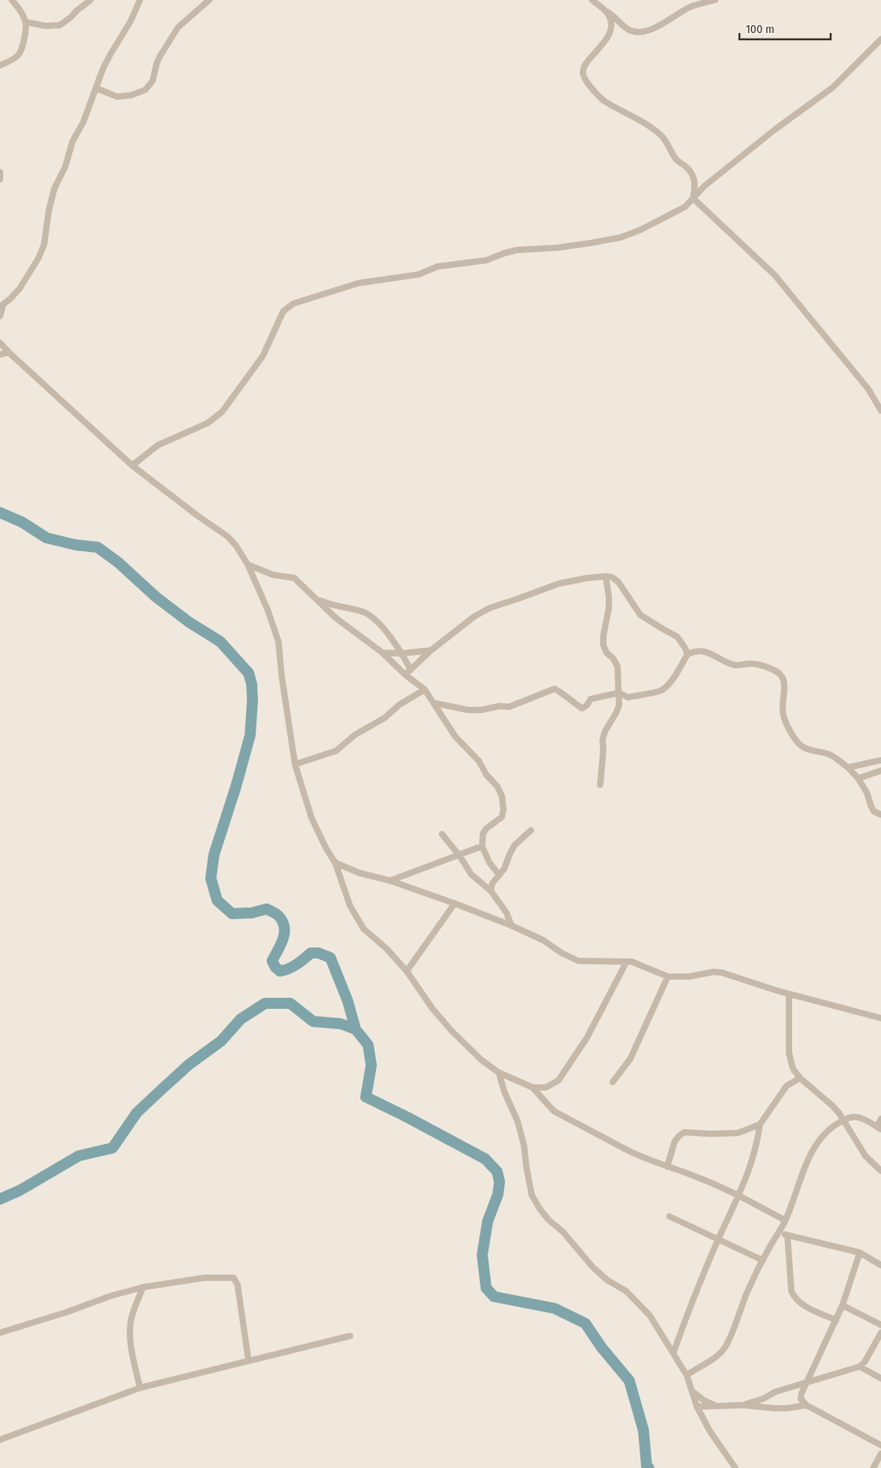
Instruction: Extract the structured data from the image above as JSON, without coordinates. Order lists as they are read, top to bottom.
{
  "scale_bar": "100 m"
}
